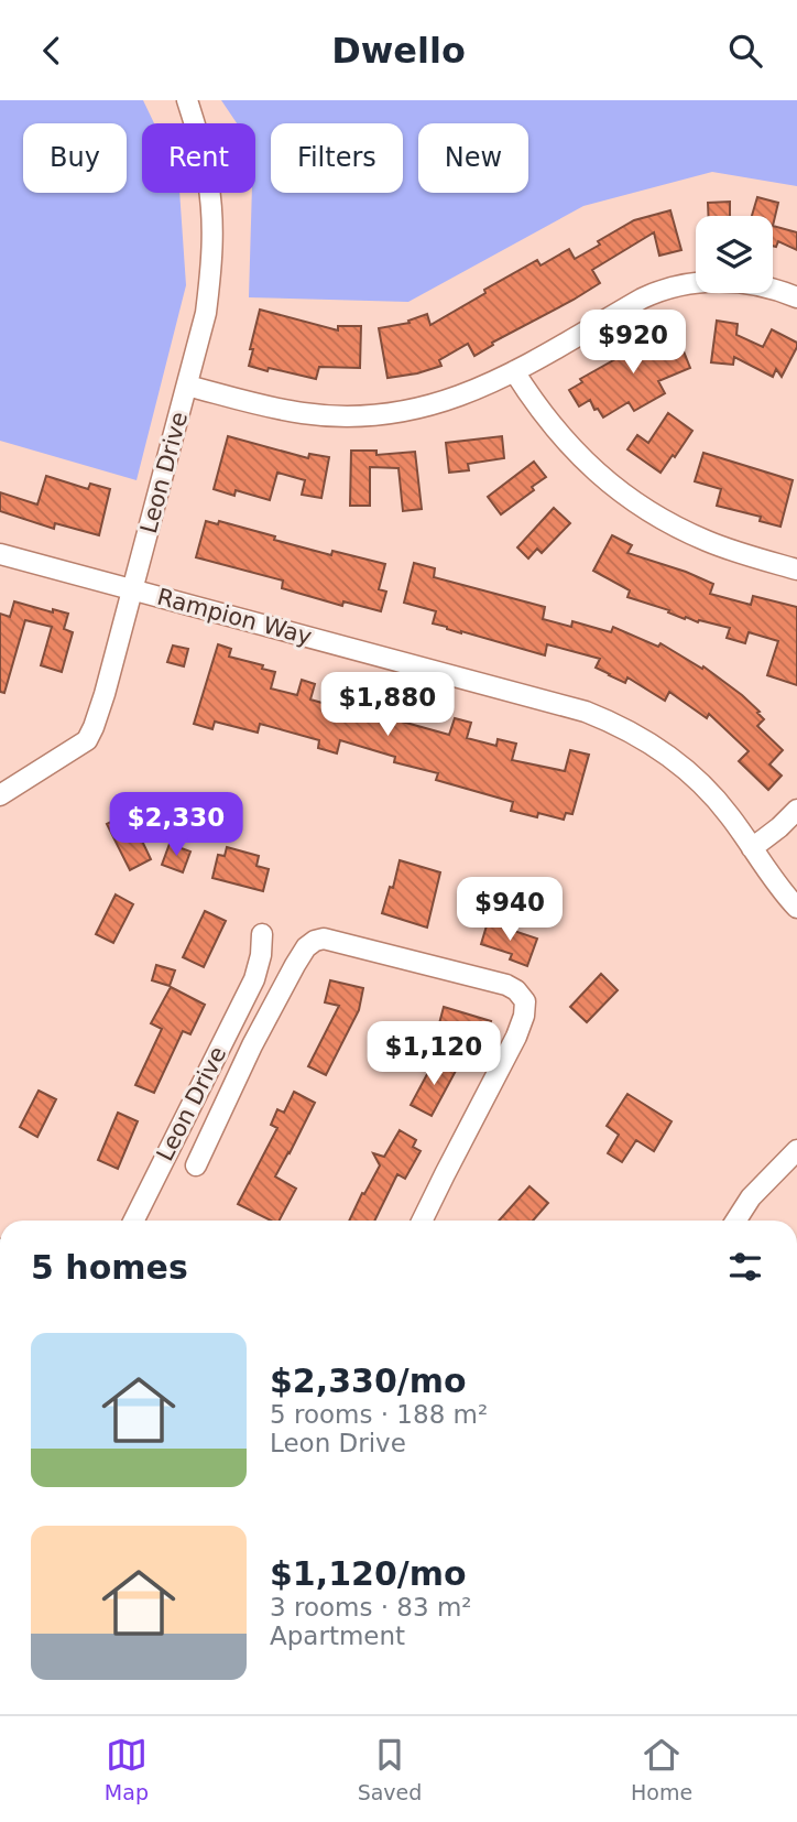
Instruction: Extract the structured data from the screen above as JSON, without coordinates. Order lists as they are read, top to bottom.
{
  "streets": {
    "street": ["Leon Drive", "Rampion Way"]
  },
  "crossings": [
    ["Leon Drive", "Rampion Way"]
  ],
  "page": {
    "header": "Dwello",
    "chip": [
      "Buy",
      "Rent",
      "Filters",
      "New"
    ],
    "price": [
      "$920",
      "$1,880",
      "$2,330",
      "$940",
      "$1,120"
    ],
    "heading": "5 homes",
    "list": [
      {
        "name": "$2,330/mo",
        "note": "5 rooms · 188 m² · Leon Drive"
      },
      {
        "name": "$1,120/mo",
        "note": "3 rooms · 83 m² · Apartment"
      }
    ],
    "tabs": ["Map", "Saved", "Home"]
  }
}
